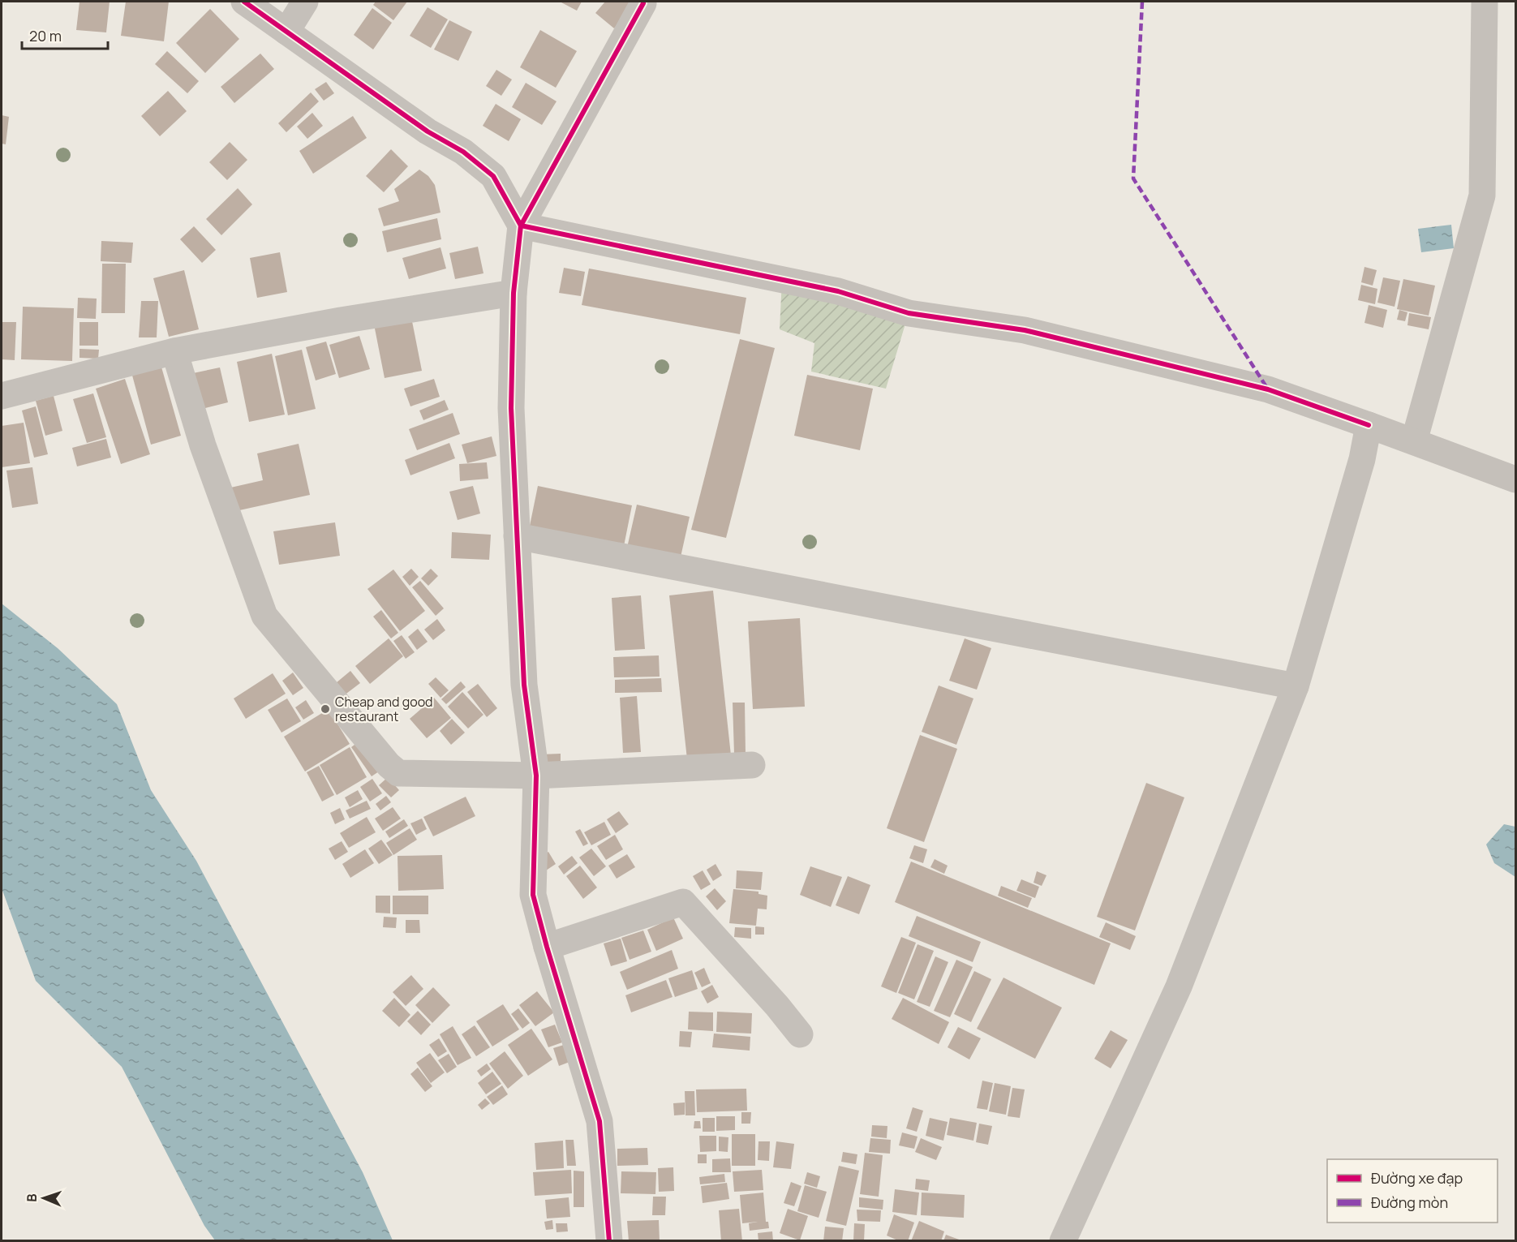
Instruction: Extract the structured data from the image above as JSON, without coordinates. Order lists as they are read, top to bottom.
{
  "places": ["Cheap and good restaurant"],
  "legend": ["Đường xe đạp", "Đường mòn"],
  "scale_bar": "20 m",
  "north": "left"
}
